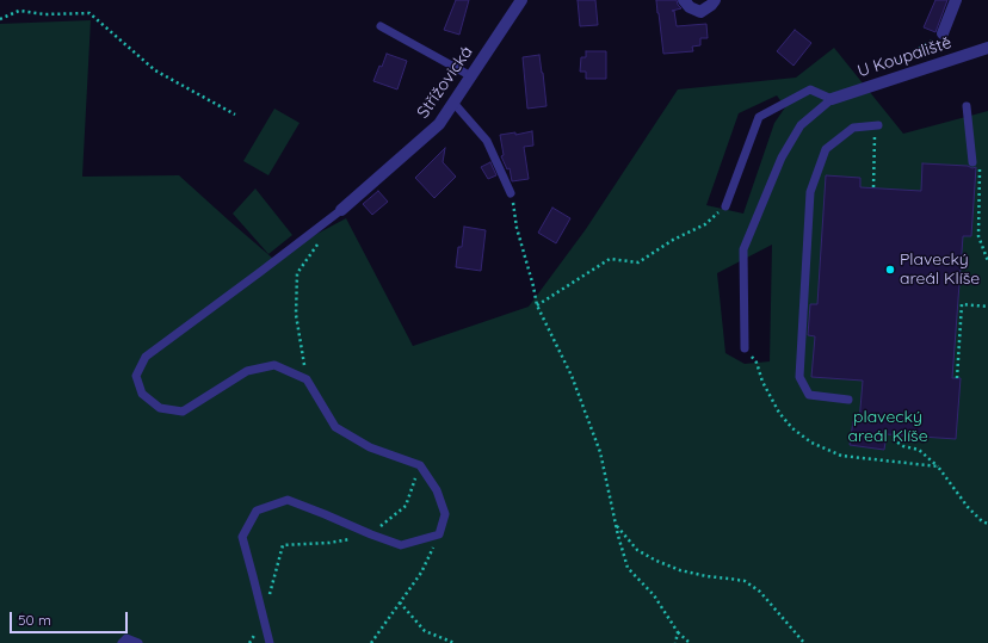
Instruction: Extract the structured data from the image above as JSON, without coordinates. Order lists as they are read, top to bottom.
{
  "streets": {
    "street": ["U Koupaliště", "Střížovická"]
  },
  "parks": ["plavecký areál Klíše"],
  "places": ["Plavecký areál Klíše"],
  "scale_bar": "50 m"
}
